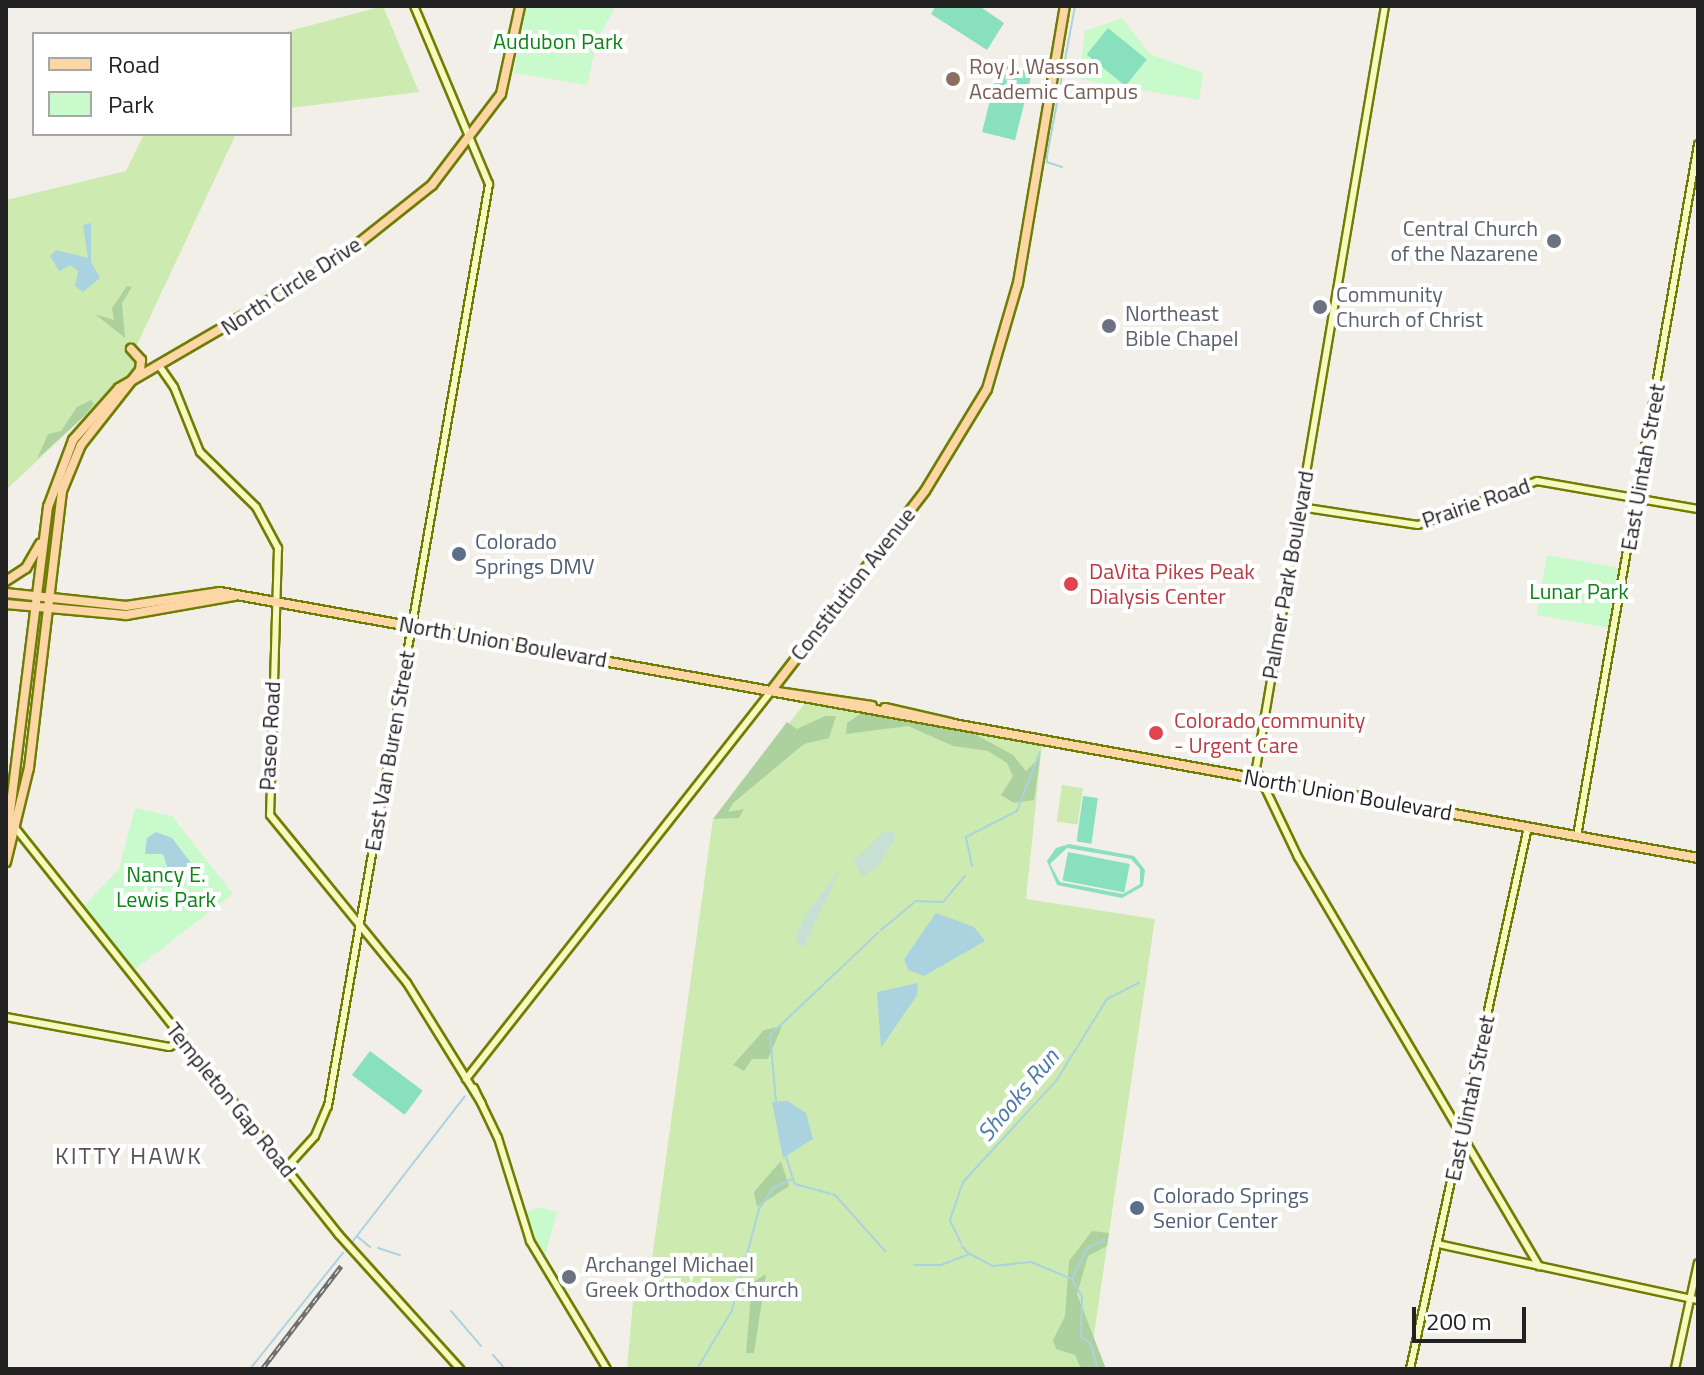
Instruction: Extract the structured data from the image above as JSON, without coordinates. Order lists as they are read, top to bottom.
{
  "streets": {
    "main road": [
      "North Circle Drive",
      "East Uintah Street",
      "Prairie Road",
      "Palmer Park Boulevard",
      "Constitution Avenue",
      "North Union Boulevard",
      "Paseo Road",
      "East Van Buren Street",
      "Templeton Gap Road"
    ]
  },
  "crossings": [
    ["North Circle Drive", "North Union Boulevard"],
    ["North Circle Drive", "Paseo Road"],
    ["North Circle Drive", "East Van Buren Street"],
    ["North Circle Drive", "Templeton Gap Road"],
    ["East Uintah Street", "Prairie Road"],
    ["East Uintah Street", "North Union Boulevard"],
    ["Prairie Road", "Palmer Park Boulevard"],
    ["Palmer Park Boulevard", "North Union Boulevard"],
    ["Constitution Avenue", "North Union Boulevard"],
    ["Constitution Avenue", "Paseo Road"],
    ["North Union Boulevard", "Paseo Road"],
    ["North Union Boulevard", "East Van Buren Street"],
    ["Paseo Road", "East Van Buren Street"],
    ["East Van Buren Street", "Templeton Gap Road"]
  ],
  "districts": ["KITTY HAWK"],
  "water": ["Shooks Run"],
  "parks": ["Audubon Park", "Lunar Park", "Nancy E. Lewis Park"],
  "places": [
    "Roy J. Wasson Academic Campus",
    "Central Church of the Nazarene",
    "Community Church of Christ",
    "Northeast Bible Chapel",
    "Colorado Springs DMV",
    "DaVita Pikes Peak Dialysis Center",
    "Colorado community - Urgent Care",
    "Colorado Springs Senior Center",
    "Archangel Michael Greek Orthodox Church"
  ],
  "legend": ["Road", "Park"],
  "scale_bar": "200 m"
}
